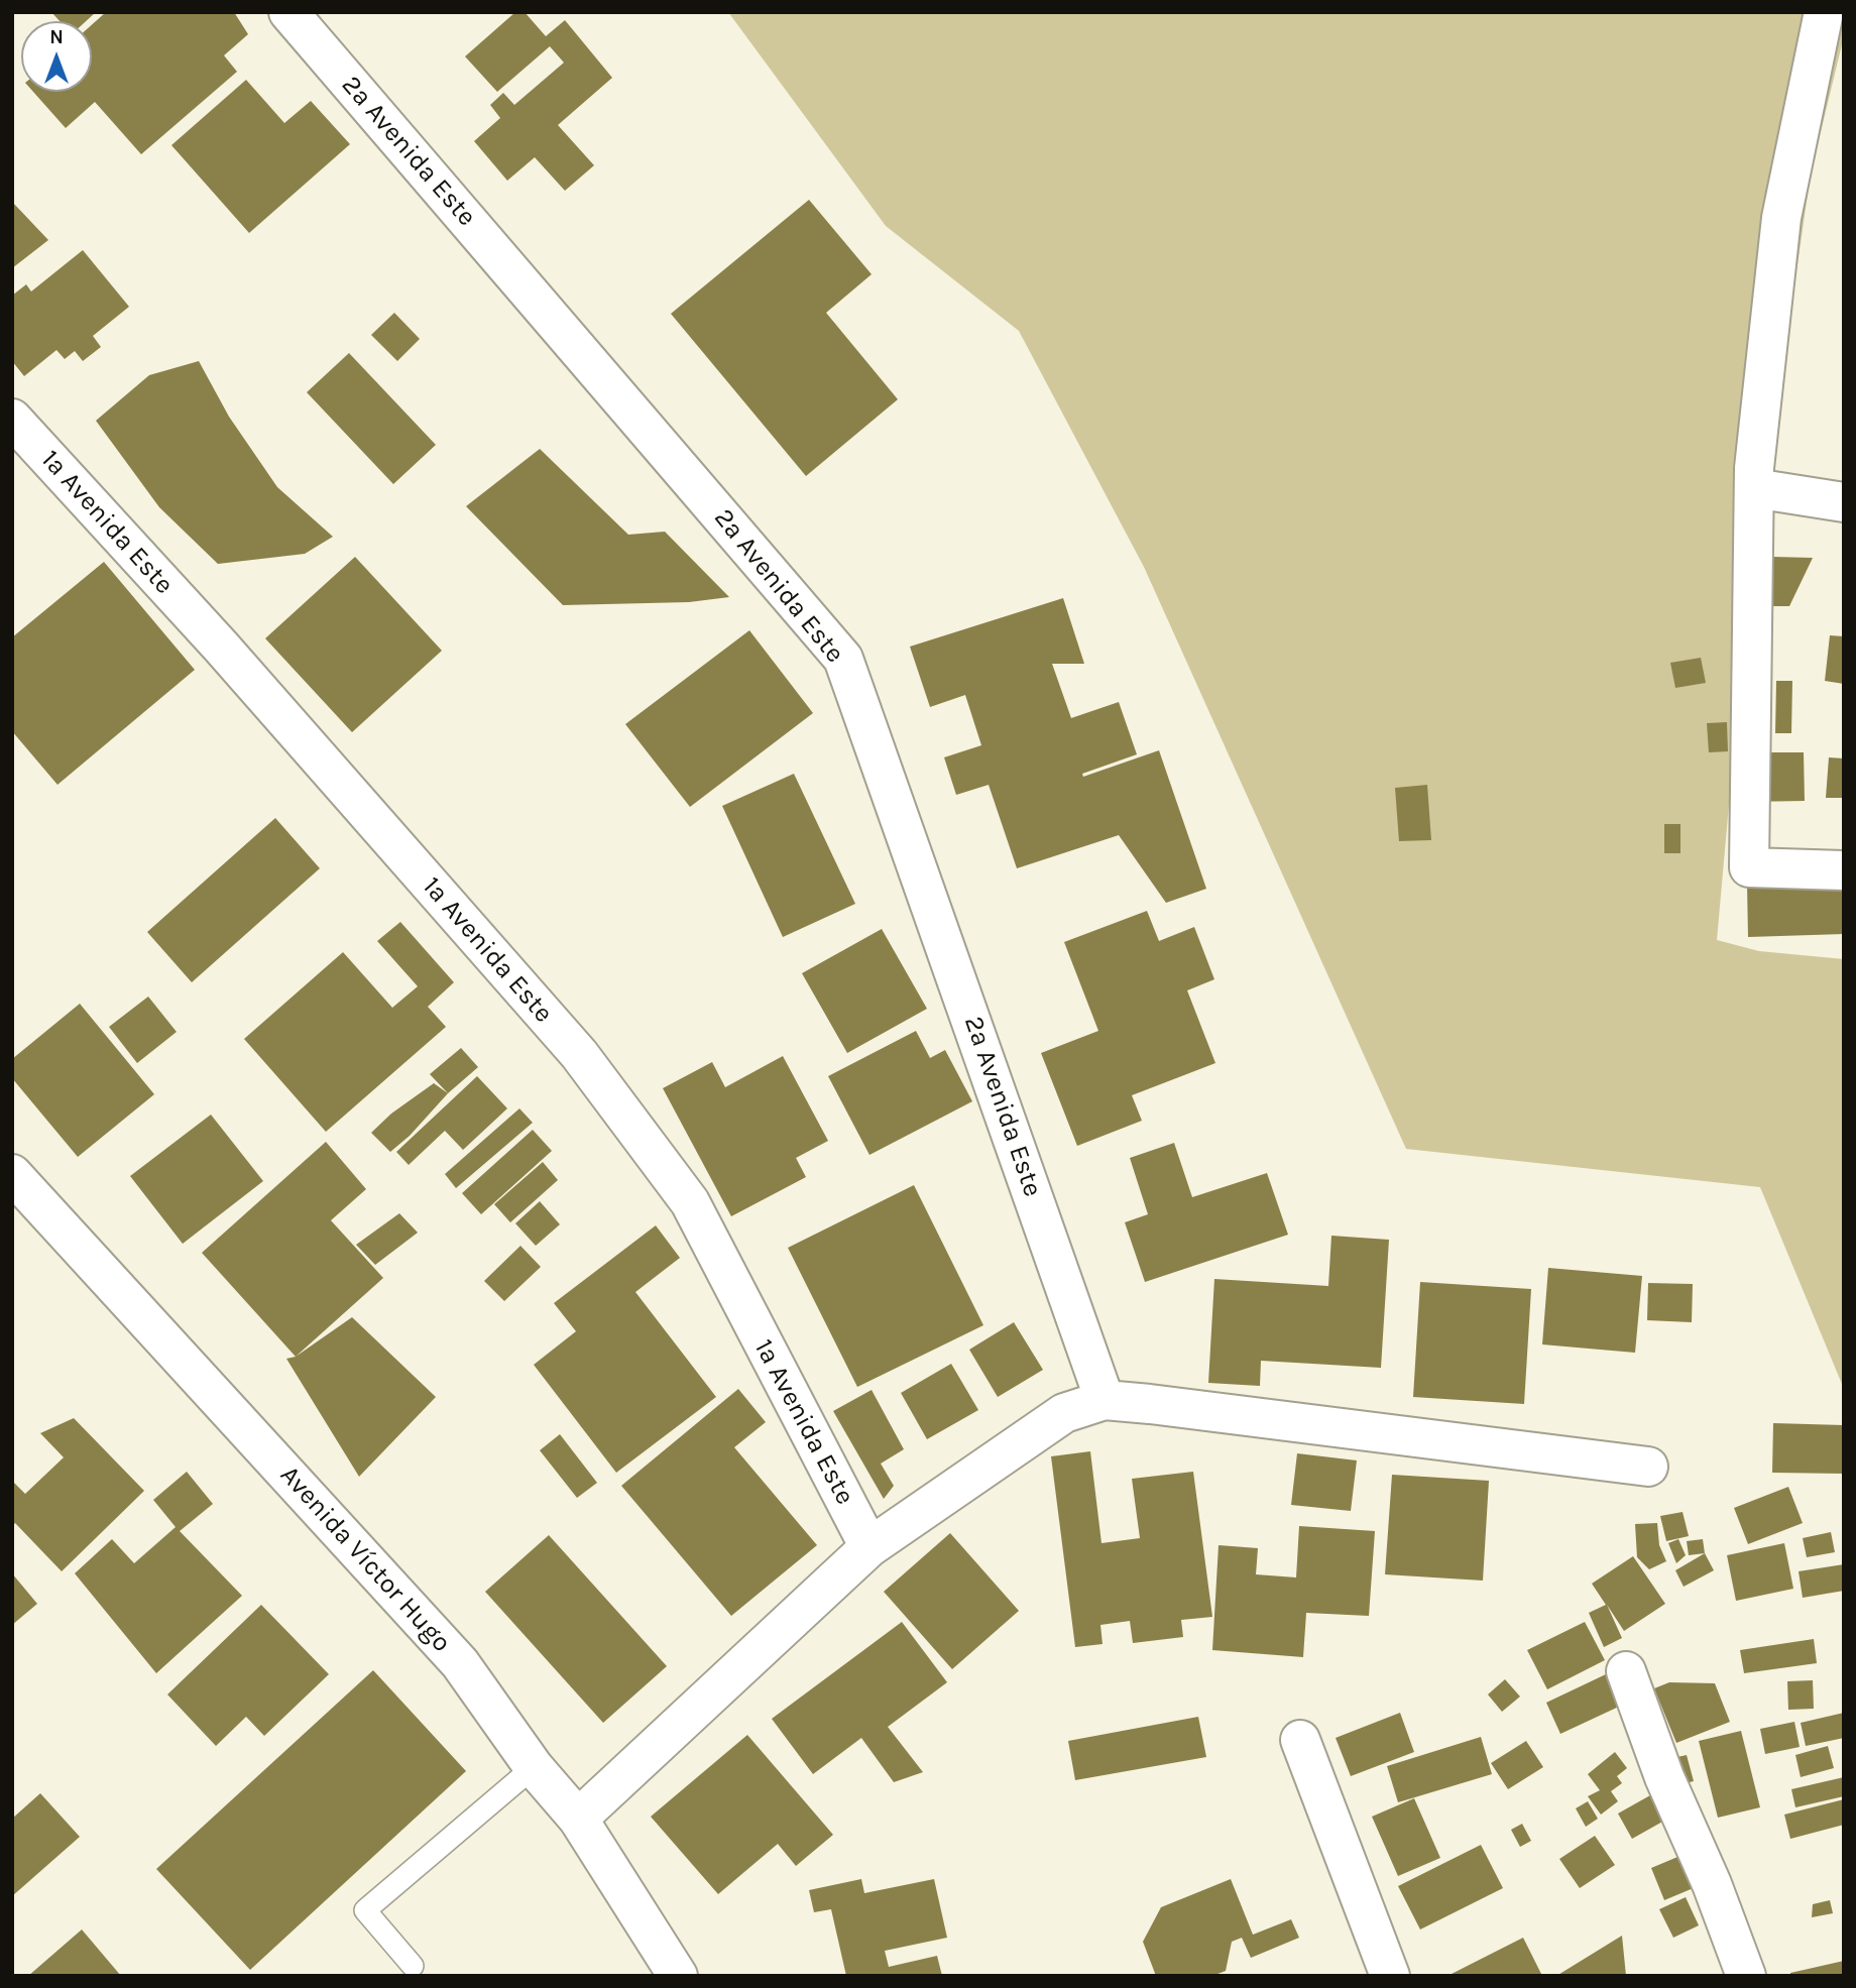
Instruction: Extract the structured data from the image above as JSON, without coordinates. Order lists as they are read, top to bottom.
{
  "streets": {
    "street": ["2a Avenida Este", "1a Avenida Este", "Avenida Víctor Hugo"]
  },
  "north": "top"
}
